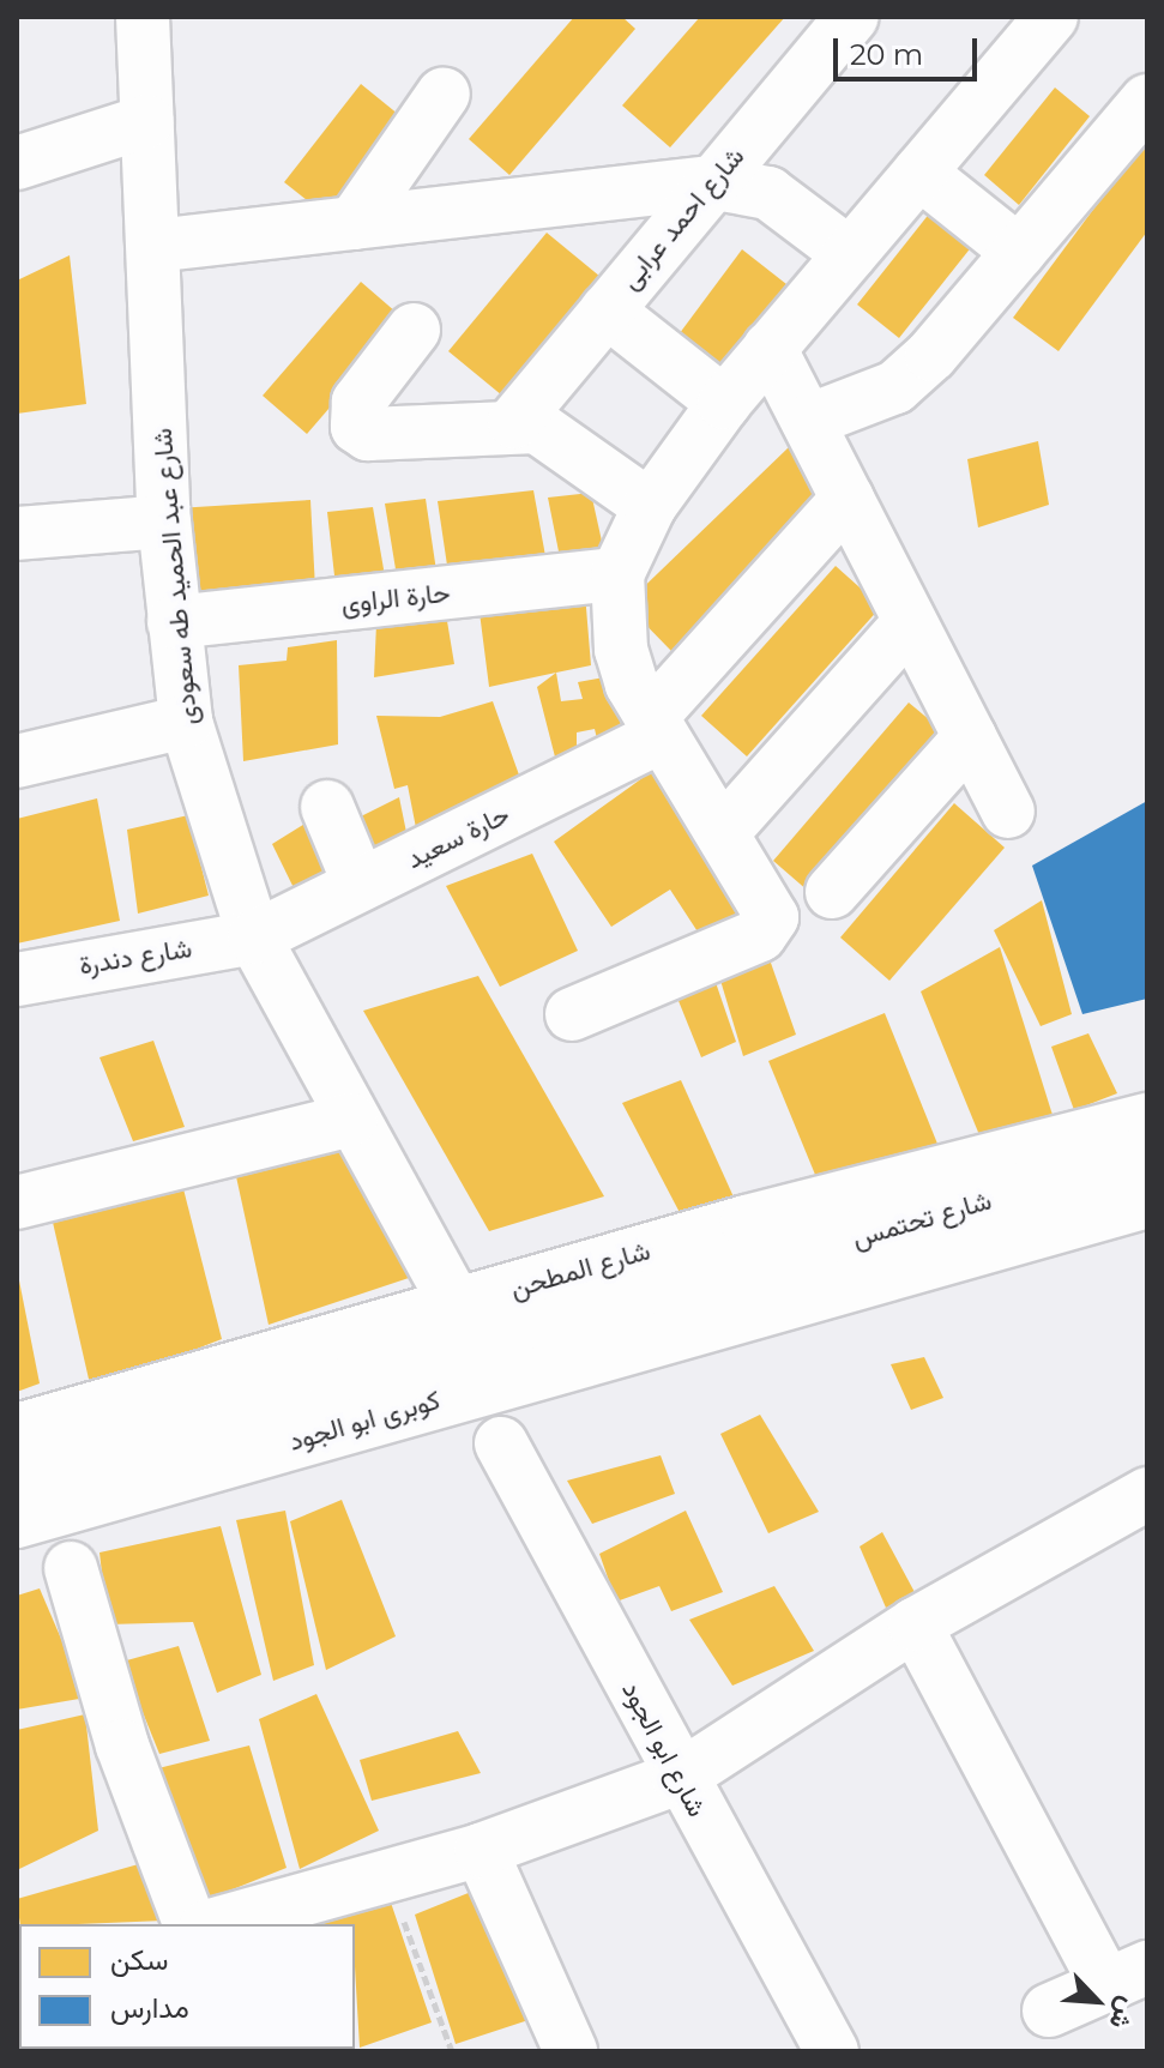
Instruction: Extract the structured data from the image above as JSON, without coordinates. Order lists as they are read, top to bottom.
{
  "streets": {
    "street": [
      "شارع احمد عرابى",
      "شارع عبد الحميد طه سعودى",
      "حارة الراوى",
      "حارة سعيد",
      "شارع دندرة",
      "شارع تحتمس",
      "شارع المطحن",
      "كوبرى ابو الجود",
      "شارع ابو الجود"
    ]
  },
  "crossings": [
    ["شارع عبد الحميد طه سعودى", "حارة الراوى"],
    ["شارع عبد الحميد طه سعودى", "حارة سعيد"],
    ["شارع عبد الحميد طه سعودى", "شارع دندرة"],
    ["شارع عبد الحميد طه سعودى", "شارع المطحن"],
    ["حارة سعيد", "شارع دندرة"],
    ["شارع تحتمس", "كوبرى ابو الجود"]
  ],
  "legend": ["سكن", "مدارس"],
  "scale_bar": "20 m",
  "north": "bottom right"
}
